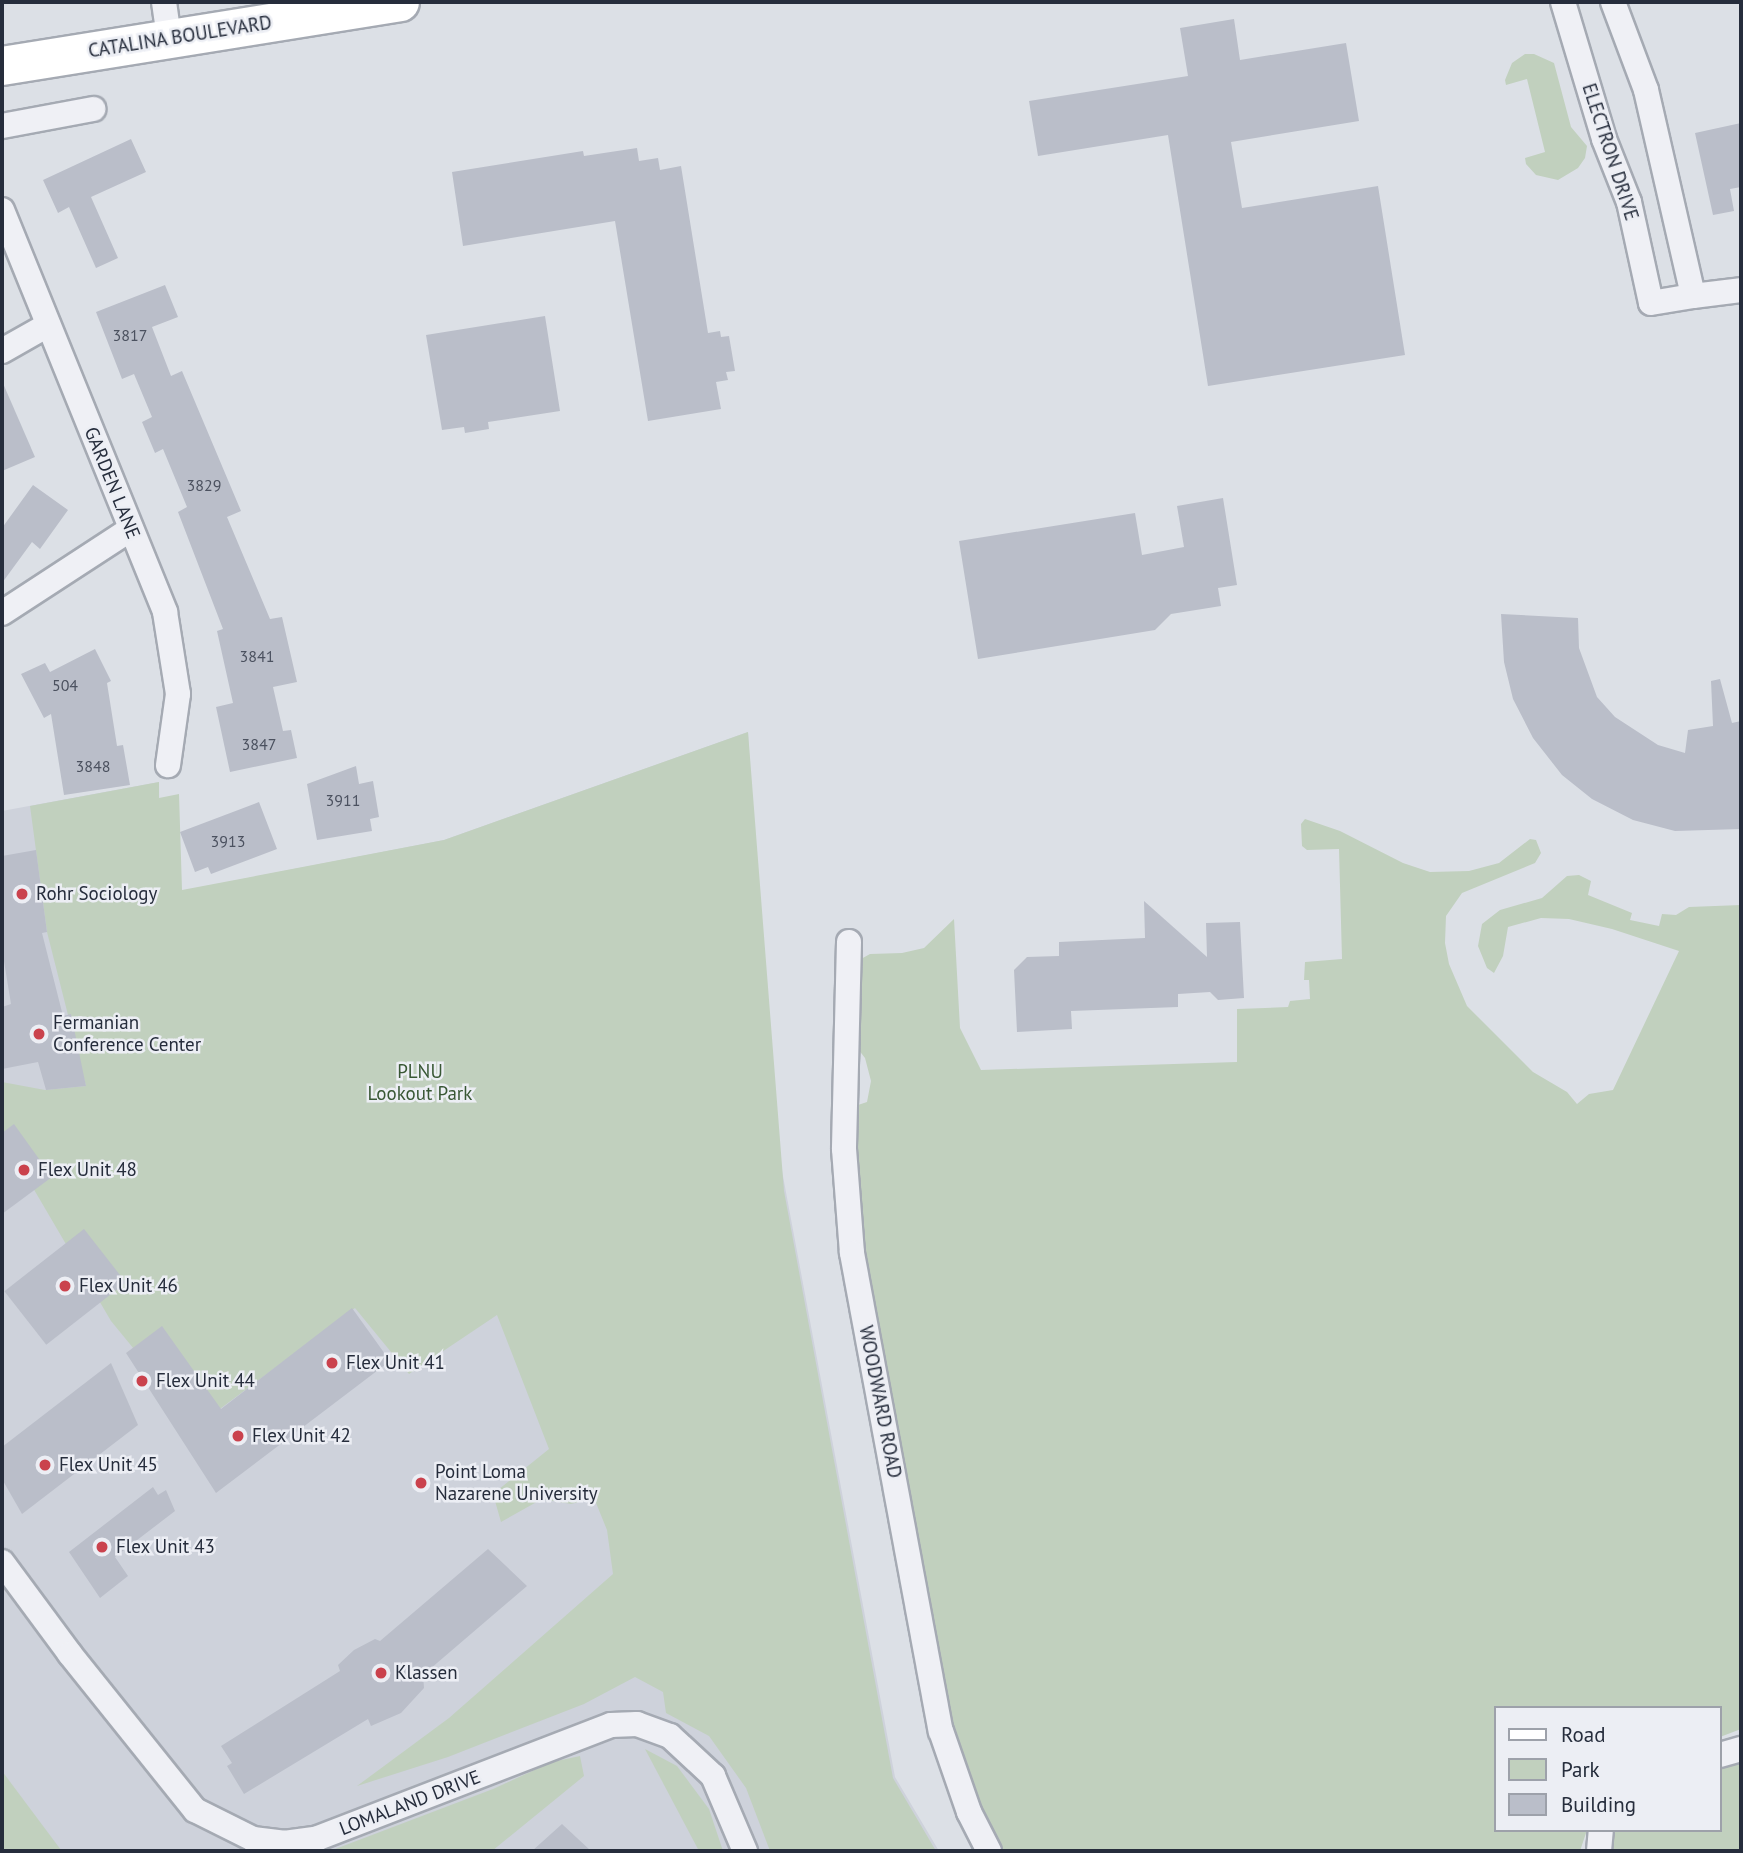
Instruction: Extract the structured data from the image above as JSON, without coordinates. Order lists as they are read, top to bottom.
{
  "streets": {
    "main road": ["CATALINA BOULEVARD"],
    "street": [
      "ELECTRON DRIVE",
      "GARDEN LANE",
      "WOODWARD ROAD",
      "LOMALAND DRIVE"
    ]
  },
  "parks": ["PLNU Lookout Park"],
  "places": [
    "Rohr Sociology",
    "Fermanian Conference Center",
    "Flex Unit 48",
    "Flex Unit 46",
    "Flex Unit 41",
    "Flex Unit 44",
    "Flex Unit 42",
    "Flex Unit 45",
    "Point Loma Nazarene University",
    "Flex Unit 43",
    "Klassen"
  ],
  "house_numbers": [
    "3817",
    "3829",
    "3841",
    "504",
    "3847",
    "3848",
    "3911",
    "3913"
  ],
  "legend": ["Road", "Park", "Building"]
}
